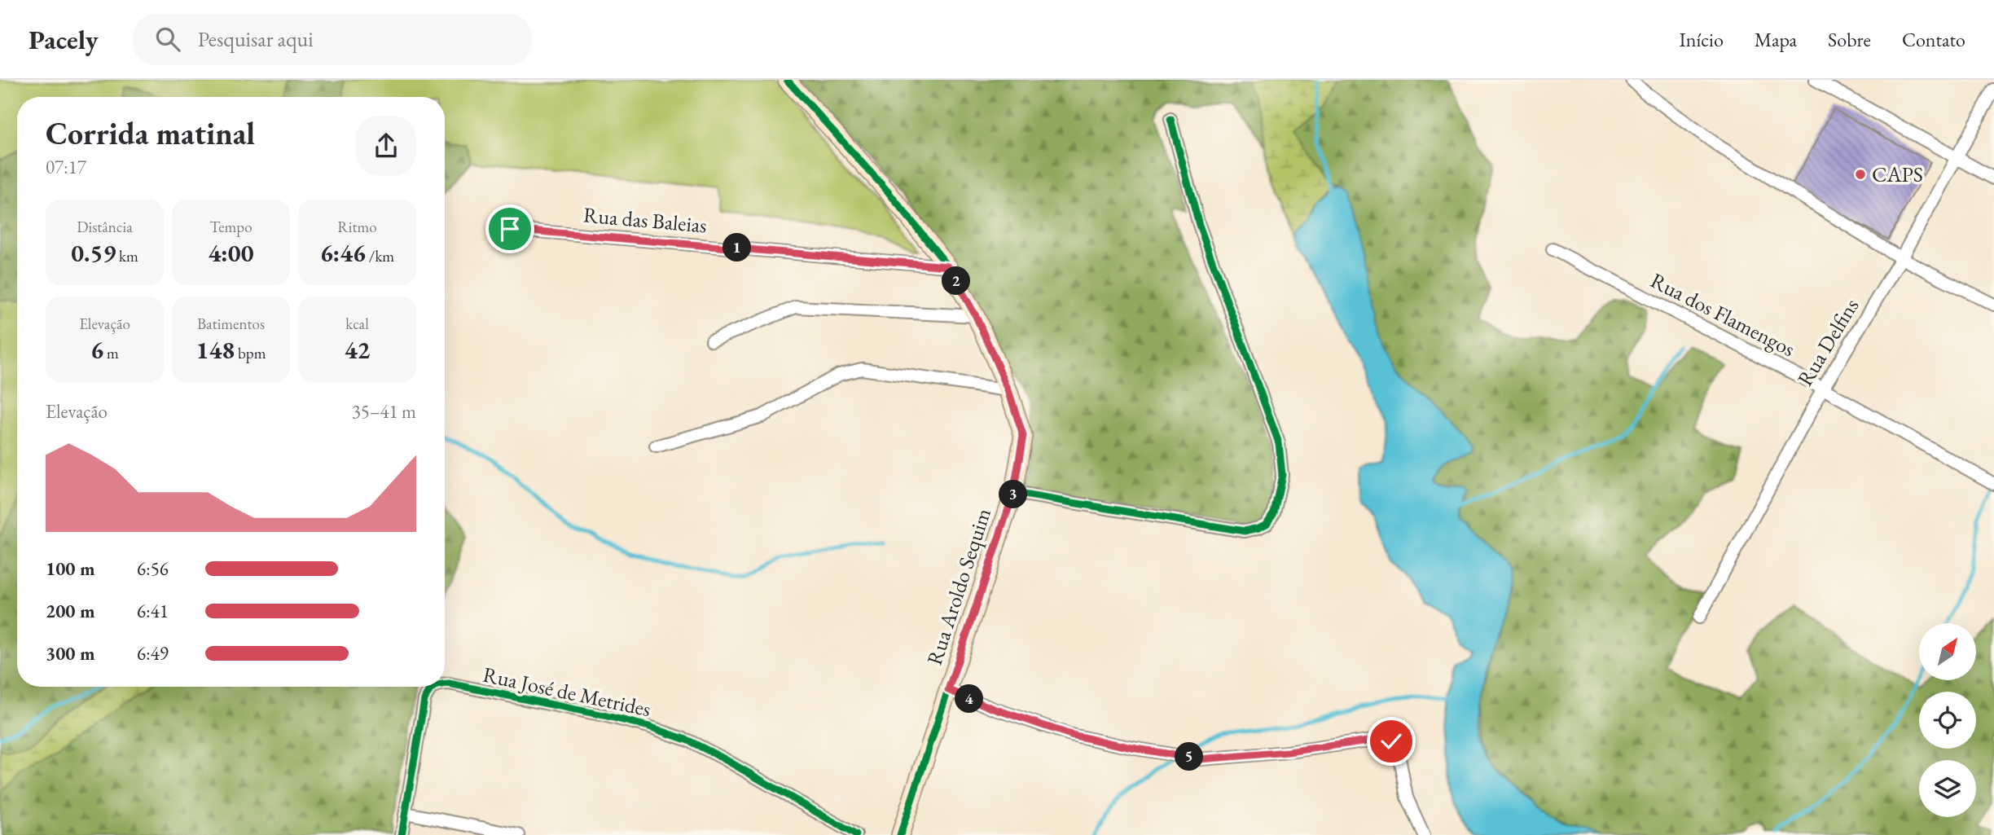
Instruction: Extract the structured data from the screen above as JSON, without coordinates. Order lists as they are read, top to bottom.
{
  "streets": {
    "street": [
      "Rua das Baleias",
      "Rua dos Flamengos",
      "Rua Delfins",
      "Rua Aroldo Sequim",
      "Rua José de Metrides"
    ]
  },
  "crossings": [
    ["Rua das Baleias", "Rua Aroldo Sequim"],
    ["Rua dos Flamengos", "Rua Delfins"]
  ],
  "places": ["CAPS"],
  "north": "top right",
  "page": {
    "header": "Pacely",
    "search": "Pesquisar aqui",
    "nav": [
      "Início",
      "Mapa",
      "Sobre",
      "Contato"
    ],
    "heading": ["Corrida matinal", "07:17"],
    "stats": [
      ["Distância", "0.59 km"],
      ["Tempo", "4:00"],
      ["Ritmo", "6:46 /km"],
      ["Elevação", "6 m"],
      ["Batimentos", "148 bpm"],
      ["kcal", "42"]
    ],
    "pins": [
      "1",
      "2",
      "3",
      "4",
      "5"
    ],
    "chart": ["Elevação", "35–41 m"],
    "list": [
      {
        "name": "100 m",
        "note": "6:56"
      },
      {
        "name": "200 m",
        "note": "6:41"
      },
      {
        "name": "300 m",
        "note": "6:49"
      }
    ]
  }
}
